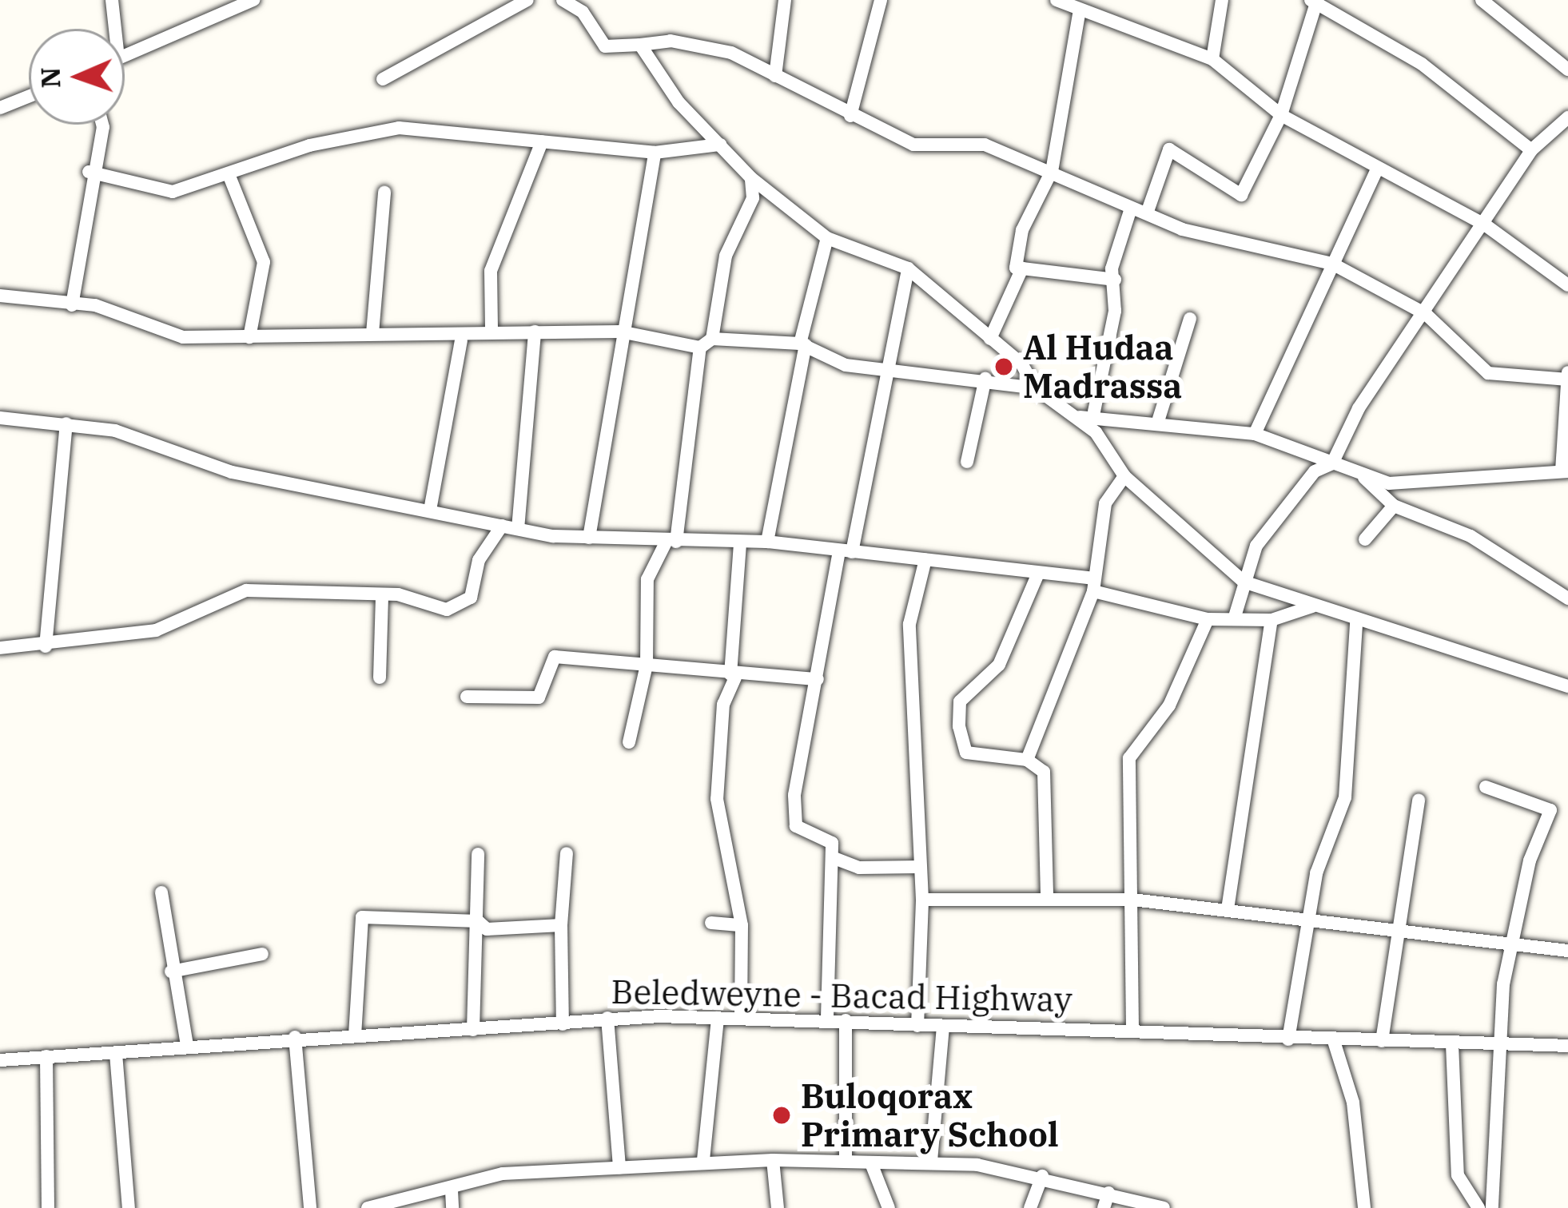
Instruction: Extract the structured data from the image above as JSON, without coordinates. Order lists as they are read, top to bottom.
{
  "streets": {
    "street": ["Beledweyne - Bacad Highway"]
  },
  "places": ["Al Hudaa Madrassa", "Buloqorax Primary School"],
  "north": "left"
}
